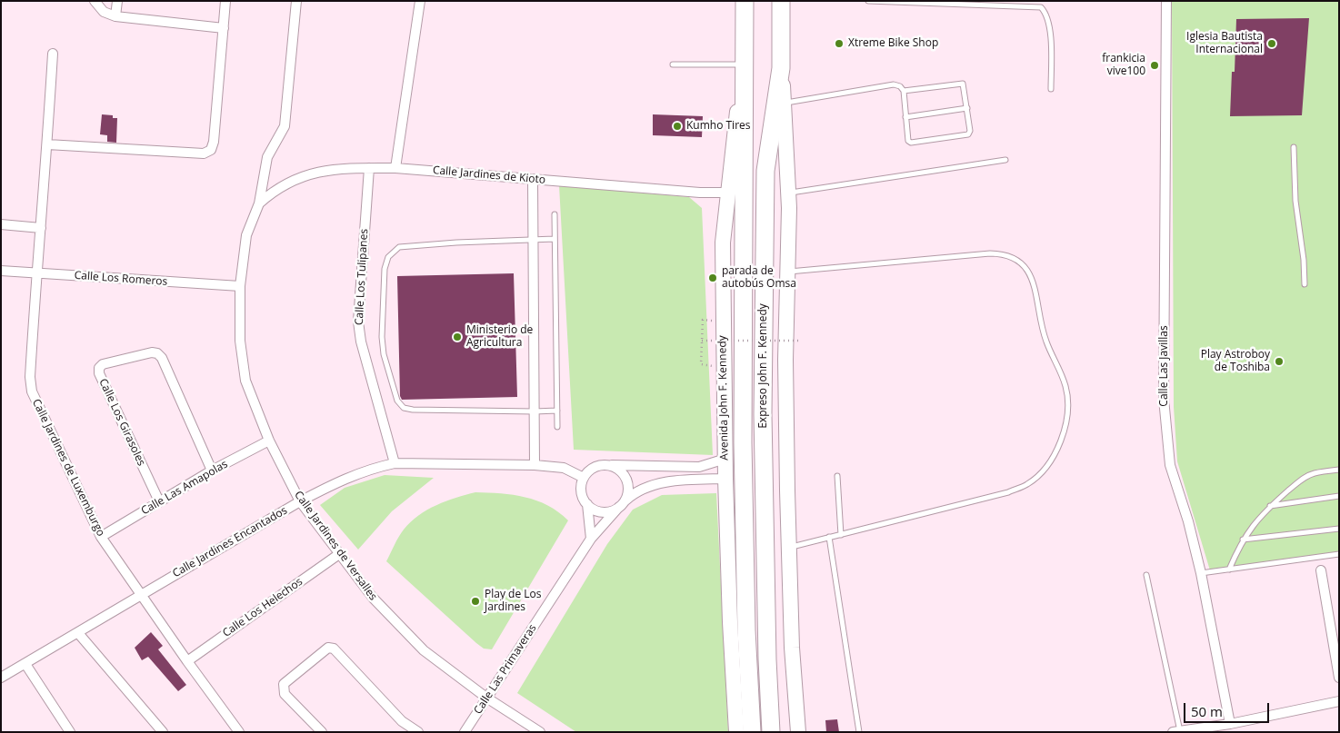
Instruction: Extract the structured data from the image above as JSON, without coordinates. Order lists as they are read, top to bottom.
{
  "streets": {
    "highway": ["Expreso John F. Kennedy"],
    "main road": ["Avenida John F. Kennedy"],
    "street": [
      "Calle Jardines de Kioto",
      "Calle Los Tulipanes",
      "Calle Los Romeros",
      "Calle Las Javillas",
      "Calle Los Girasoles",
      "Calle Jardines de Luxemburgo",
      "Calle Las Amapolas",
      "Calle Jardines Encantados",
      "Calle Jardines de Versalles",
      "Calle Los Helechos",
      "Calle Las Primaveras"
    ]
  },
  "crossings": [
    ["Calle Jardines de Kioto", "Calle Los Tulipanes"],
    ["Calle Jardines de Kioto", "Avenida John F. Kennedy"],
    ["Calle Jardines de Kioto", "Calle Jardines de Versalles"],
    ["Calle Los Tulipanes", "Calle Jardines Encantados"],
    ["Calle Los Romeros", "Calle Jardines de Luxemburgo"],
    ["Calle Los Romeros", "Calle Jardines de Versalles"],
    ["Expreso John F. Kennedy", "Avenida John F. Kennedy"],
    ["Avenida John F. Kennedy", "Calle Las Primaveras"],
    ["Calle Los Girasoles", "Calle Las Amapolas"],
    ["Calle Jardines de Luxemburgo", "Calle Las Amapolas"],
    ["Calle Jardines de Luxemburgo", "Calle Jardines Encantados"],
    ["Calle Jardines de Luxemburgo", "Calle Los Helechos"],
    ["Calle Las Amapolas", "Calle Jardines de Versalles"],
    ["Calle Jardines Encantados", "Calle Jardines de Versalles"],
    ["Calle Jardines Encantados", "Calle Las Primaveras"],
    ["Calle Jardines de Versalles", "Calle Los Helechos"],
    ["Calle Jardines de Versalles", "Calle Las Primaveras"]
  ],
  "places": [
    "Xtreme Bike Shop",
    "Iglesia Bautista Internacional",
    "frankicia vive100",
    "Kumho Tires",
    "parada de autobús Omsa",
    "Ministerio de Agricultura",
    "Play Astroboy de Toshiba",
    "Play de Los Jardines"
  ],
  "scale_bar": "50 m"
}
